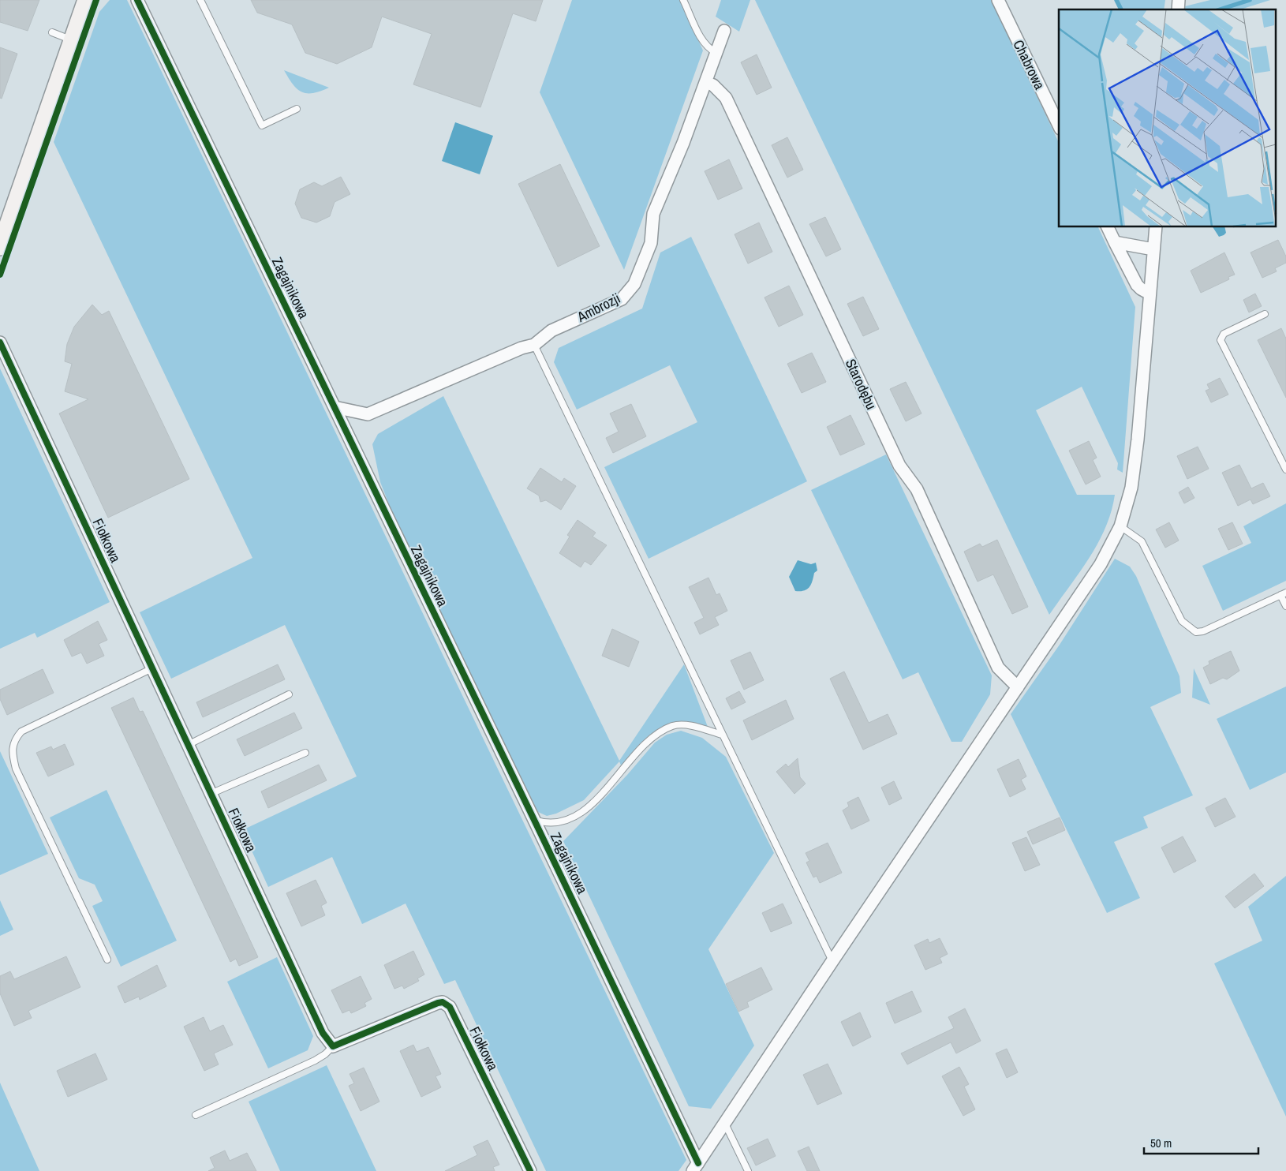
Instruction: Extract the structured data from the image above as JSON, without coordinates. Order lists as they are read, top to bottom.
{
  "streets": {
    "street": [
      "Chabrowa",
      "Zagajnikowa",
      "Ambrozji",
      "Starodębu",
      "Fiołkowa"
    ]
  },
  "crossings": [
    ["Zagajnikowa", "Ambrozji"],
    ["Ambrozji", "Starodębu"]
  ],
  "scale_bar": "50 m"
}
